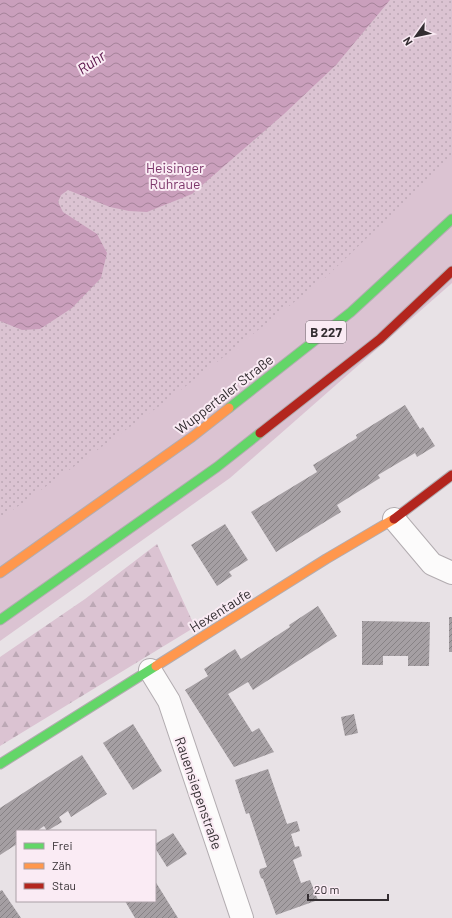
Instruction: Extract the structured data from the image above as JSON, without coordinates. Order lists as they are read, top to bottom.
{
  "streets": {
    "main road": ["B 227", "Wuppertaler Straße", "Hexentaufe"],
    "street": ["Rauensiepenstraße"]
  },
  "crossings": [
    ["Hexentaufe", "Rauensiepenstraße"]
  ],
  "water": ["Ruhr"],
  "parks": ["Heisinger Ruhraue"],
  "legend": ["Frei", "Zäh", "Stau"],
  "scale_bar": "20 m",
  "north": "bottom left"
}
